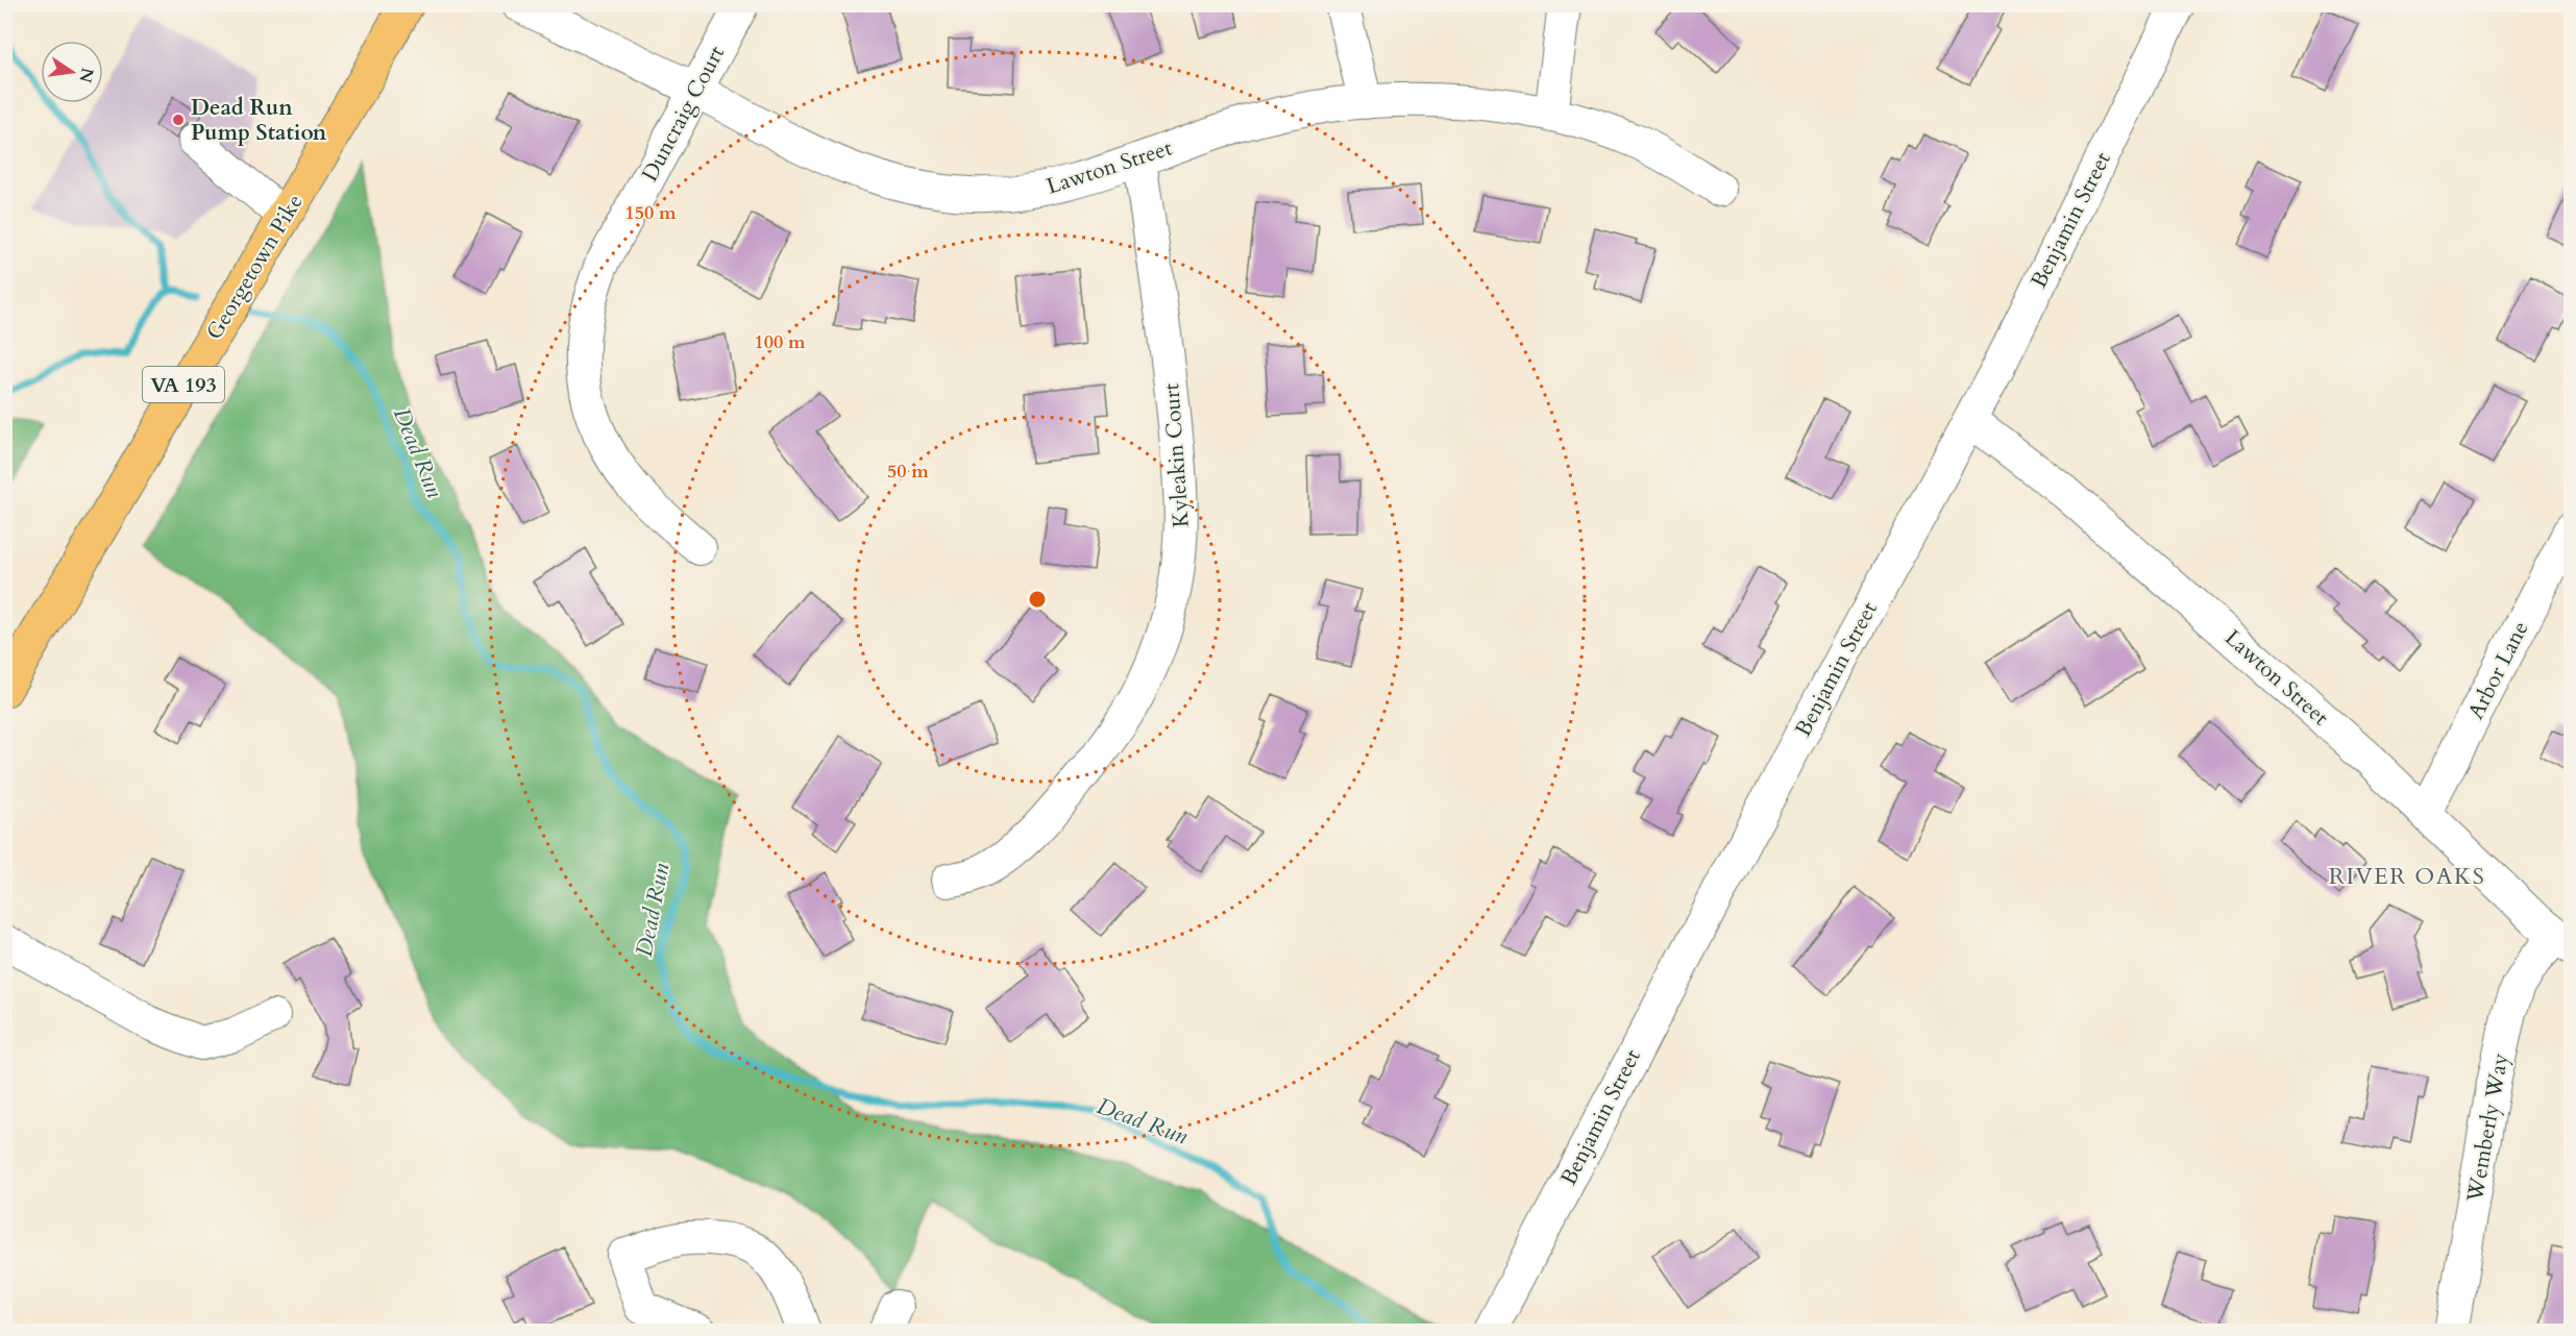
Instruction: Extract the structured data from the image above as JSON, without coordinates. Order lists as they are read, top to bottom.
{
  "streets": {
    "main road": ["Georgetown Pike", "VA 193"],
    "street": [
      "Duncraig Court",
      "Lawton Street",
      "Benjamin Street",
      "Kyleakin Court",
      "Arbor Lane",
      "Wemberly Way"
    ]
  },
  "crossings": [
    ["Duncraig Court", "Lawton Street"],
    ["Lawton Street", "Benjamin Street"],
    ["Lawton Street", "Kyleakin Court"],
    ["Lawton Street", "Arbor Lane"],
    ["Lawton Street", "Wemberly Way"]
  ],
  "districts": ["RIVER OAKS"],
  "water": ["Dead Run"],
  "places": ["Dead Run Pump Station"],
  "north": "right",
  "rings": ["150 m", "100 m", "50 m"]
}
